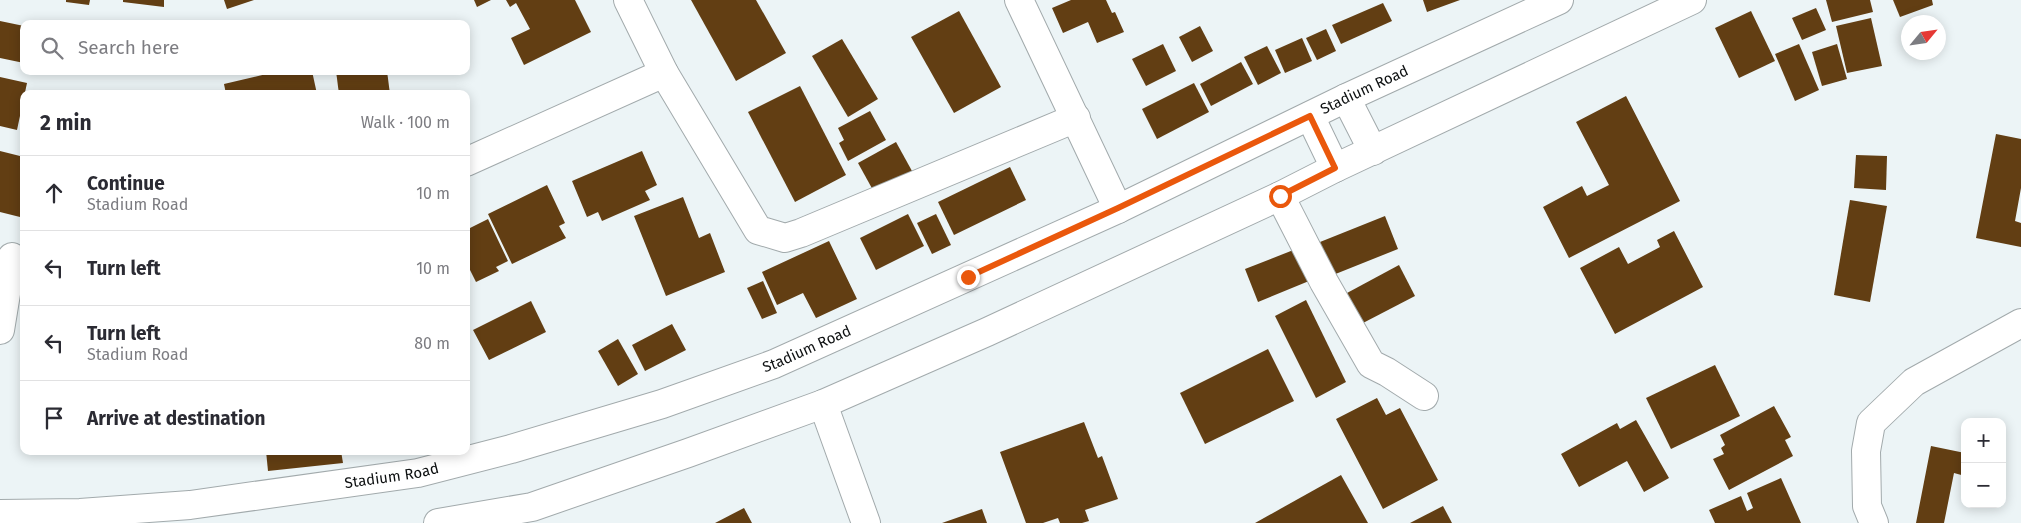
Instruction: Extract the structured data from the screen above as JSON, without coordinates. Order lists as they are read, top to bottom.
{
  "streets": {
    "main road": ["Stadium Road"]
  },
  "north": "top right",
  "page": {
    "search": "Search here",
    "heading": ["2 min", "Walk · 100 m"],
    "list": [
      ["Continue", "Stadium Road", "10 m"],
      ["Turn left", "10 m"],
      ["Turn left", "Stadium Road", "80 m"],
      "Arrive at destination"
    ],
    "map_buttons": ["+", "−"]
  }
}
